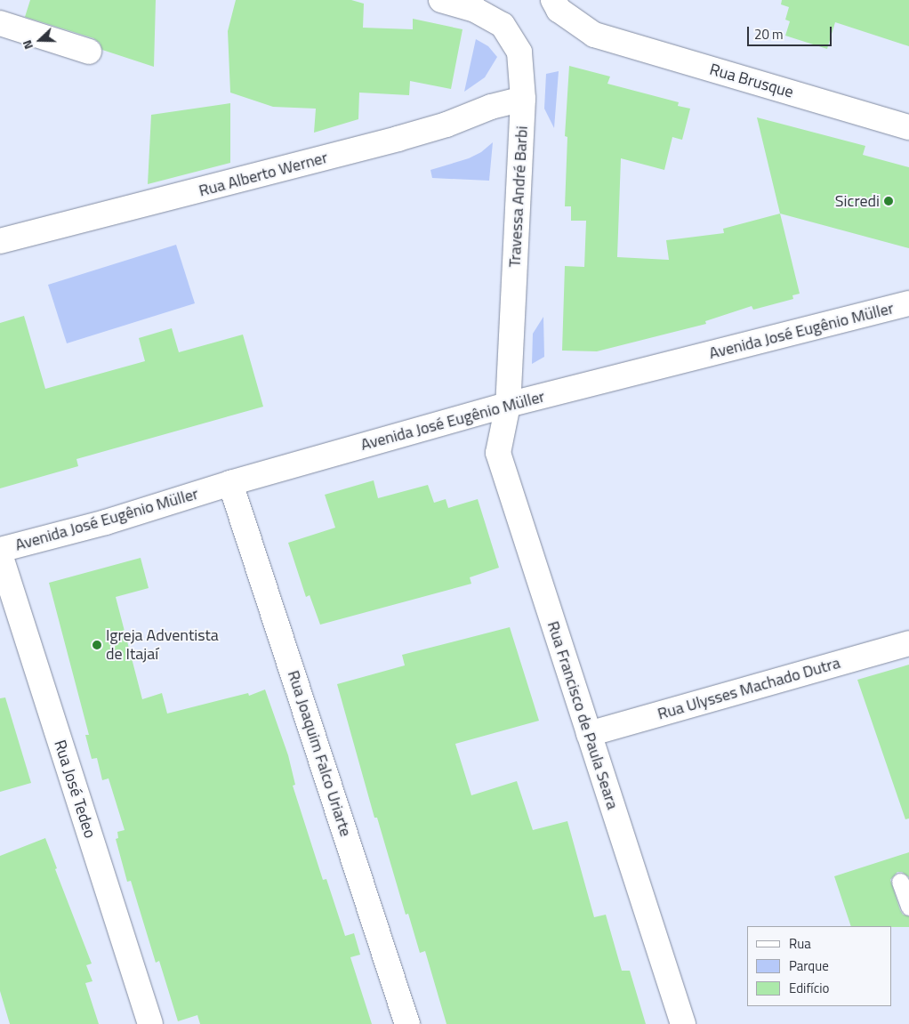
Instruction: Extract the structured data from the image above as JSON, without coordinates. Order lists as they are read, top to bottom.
{
  "streets": {
    "main road": [
      "Rua Brusque",
      "Rua Alberto Werner",
      "Travessa André Barbi",
      "Avenida José Eugênio Müller",
      "Rua Ulysses Machado Dutra",
      "Rua Francisco de Paula Seara",
      "Rua Joaquim Falco Uriarte",
      "Rua José Tedeo"
    ]
  },
  "crossings": [
    ["Rua Alberto Werner", "Travessa André Barbi"],
    ["Travessa André Barbi", "Avenida José Eugênio Müller"],
    ["Travessa André Barbi", "Rua Francisco de Paula Seara"],
    ["Avenida José Eugênio Müller", "Rua Francisco de Paula Seara"],
    ["Avenida José Eugênio Müller", "Rua Joaquim Falco Uriarte"],
    ["Rua Ulysses Machado Dutra", "Rua Francisco de Paula Seara"]
  ],
  "places": ["Sicredi", "Igreja Adventista de Itajaí"],
  "legend": ["Rua", "Parque", "Edifício"],
  "scale_bar": "20 m",
  "north": "left"
}
